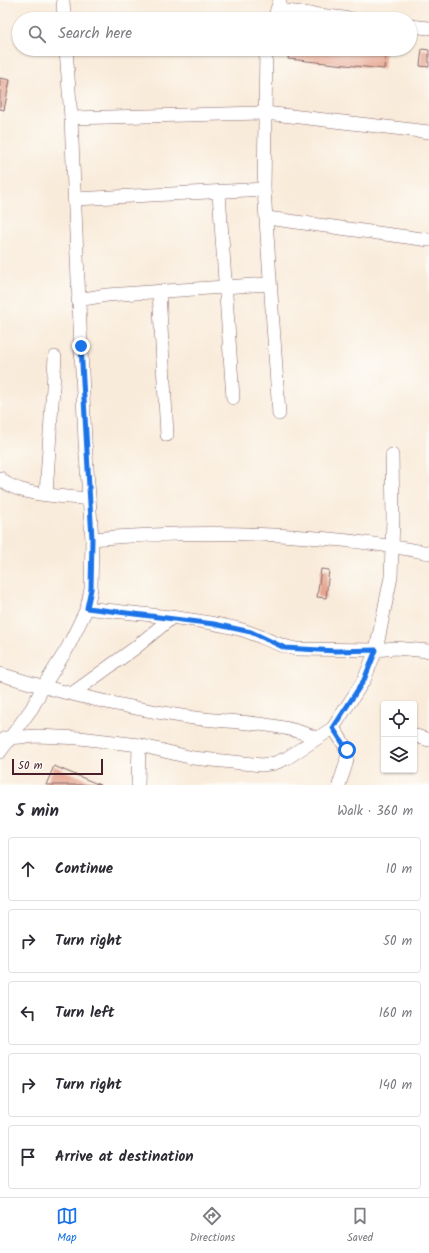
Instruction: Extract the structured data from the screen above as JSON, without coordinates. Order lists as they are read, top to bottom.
{
  "scale_bar": "50 m",
  "page": {
    "search": "Search here",
    "scale": "50 m",
    "heading": ["5 min", "Walk · 360 m"],
    "list": [
      ["Continue", "10 m"],
      ["Turn right", "50 m"],
      ["Turn left", "160 m"],
      ["Turn right", "140 m"],
      "Arrive at destination"
    ],
    "nav": ["Map", "Directions", "Saved"]
  }
}
